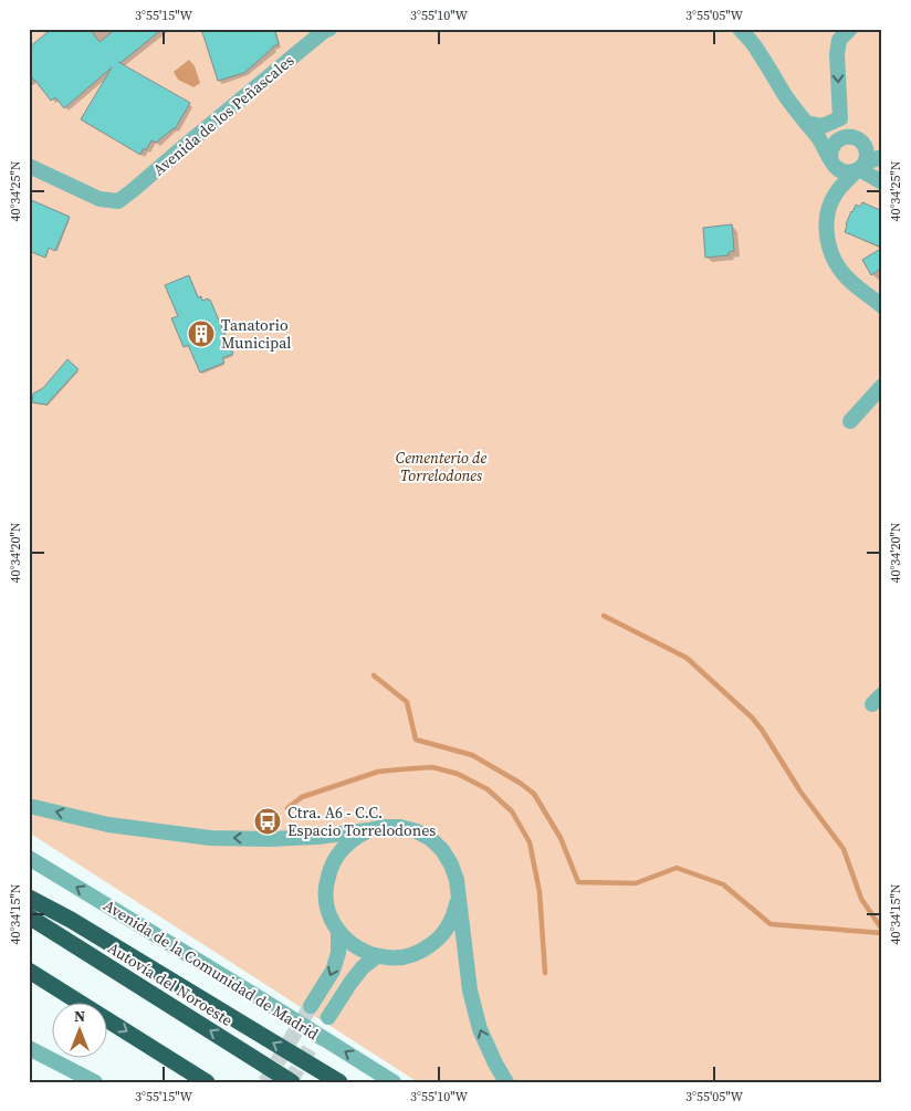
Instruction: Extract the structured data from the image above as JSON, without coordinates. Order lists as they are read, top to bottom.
{
  "streets": {
    "highway": ["Autovía del Noroeste"],
    "street": ["Avenida de los Peñascales", "Avenida de la Comunidad de Madrid"]
  },
  "one_way": ["Avenida de la Comunidad de Madrid"],
  "parks": ["Cementerio de Torrelodones"],
  "places": {
    "building": ["Tanatorio Municipal"],
    "bus stop": ["Ctra. A6 - C.C. Espacio Torrelodones"]
  },
  "north": "top",
  "coordinates": [
    "3°55'15\"W",
    "3°55'10\"W",
    "3°55'05\"W",
    "40°34'25\"N",
    "40°34'20\"N",
    "40°34'15\"N"
  ]
}
